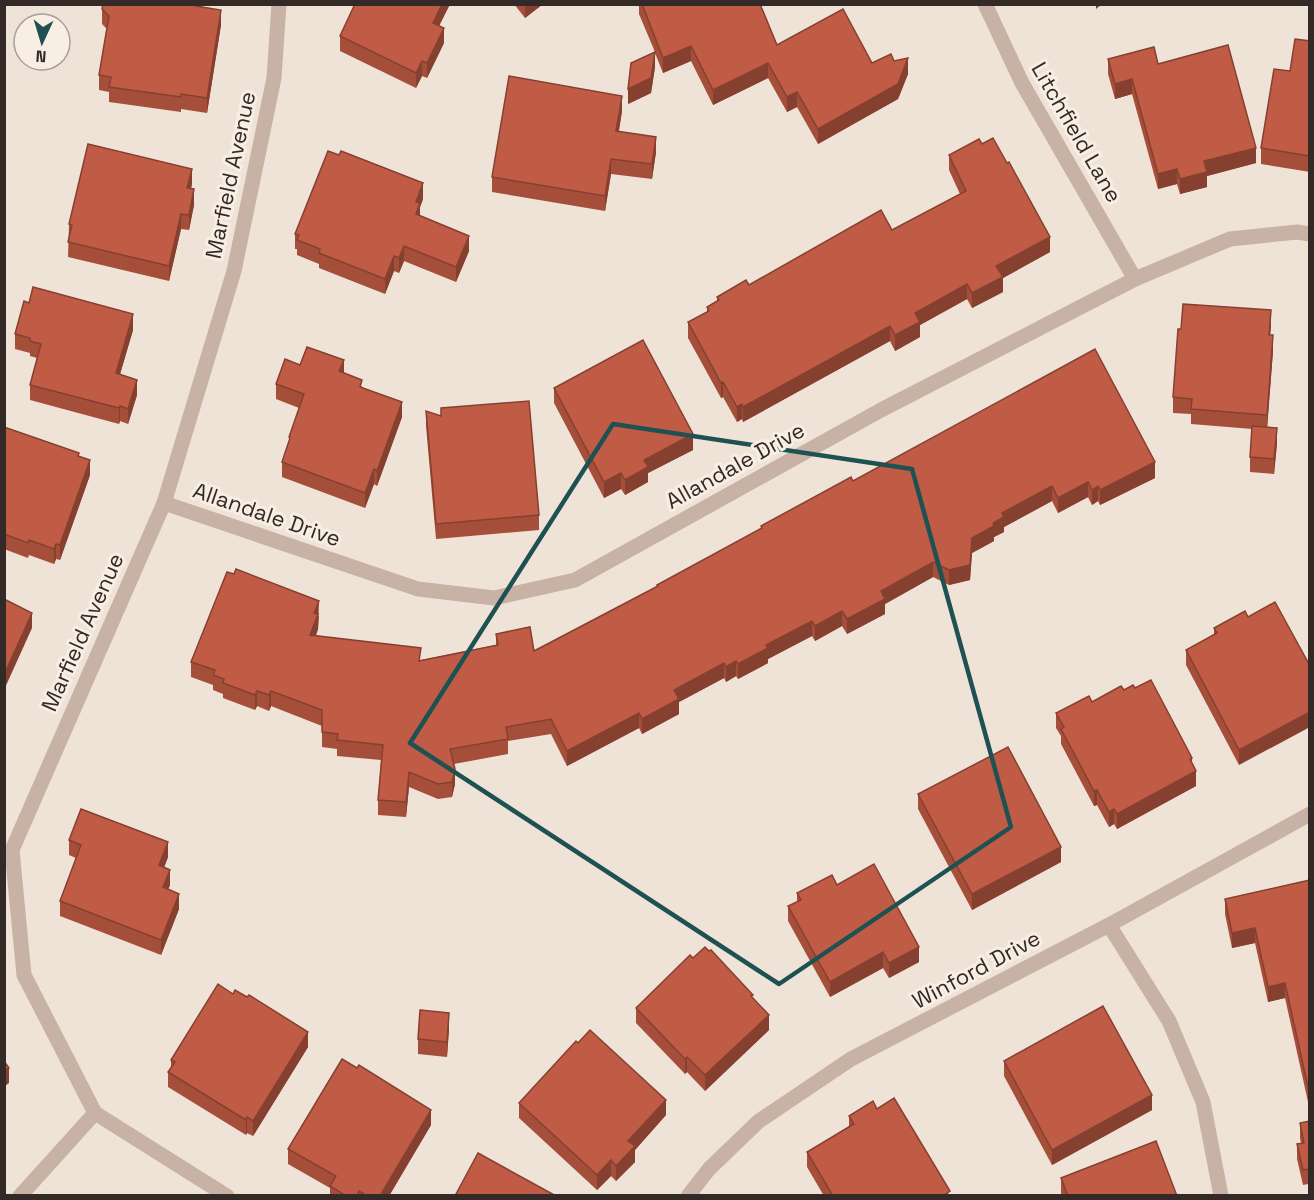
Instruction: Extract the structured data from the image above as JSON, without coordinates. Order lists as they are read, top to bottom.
{
  "streets": {
    "street": [
      "Litchfield Lane",
      "Marfield Avenue",
      "Allandale Drive",
      "Winford Drive"
    ]
  },
  "crossings": [
    ["Litchfield Lane", "Allandale Drive"],
    ["Marfield Avenue", "Allandale Drive"]
  ],
  "north": "bottom"
}
